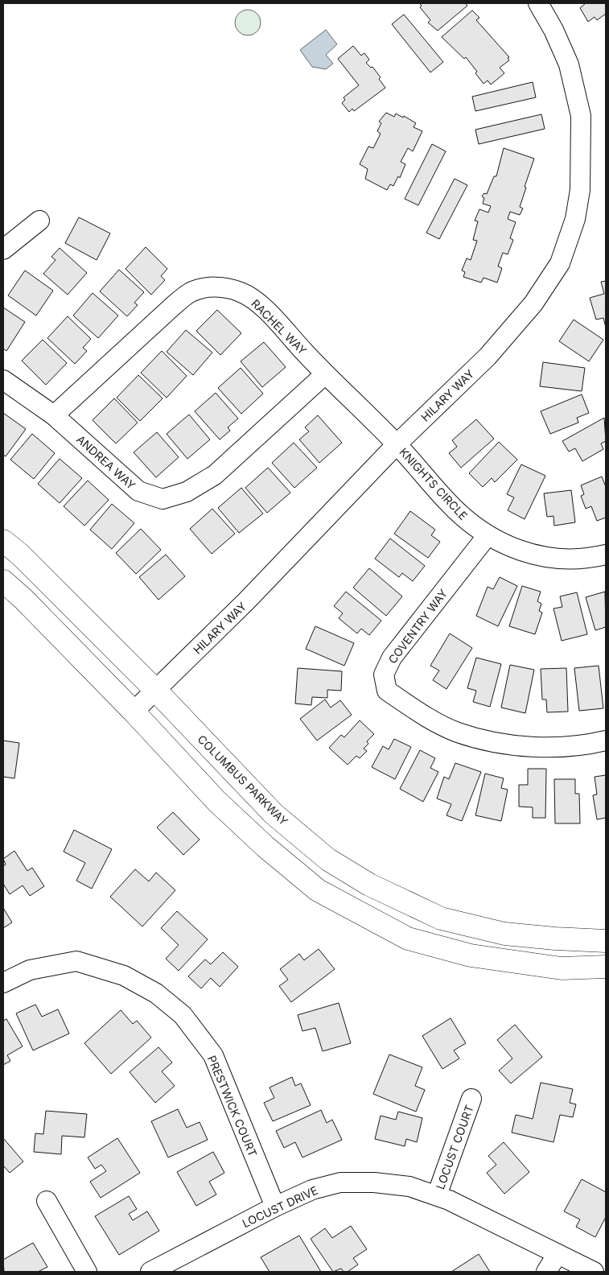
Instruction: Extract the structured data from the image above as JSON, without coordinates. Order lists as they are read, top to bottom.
{
  "streets": {
    "main road": ["COLUMBUS PARKWAY"],
    "street": [
      "RACHEL WAY",
      "HILARY WAY",
      "ANDREA WAY",
      "KNIGHTS CIRCLE",
      "COVENTRY WAY",
      "PRESTWICK COURT",
      "LOCUST COURT",
      "LOCUST DRIVE"
    ]
  },
  "crossings": [
    ["RACHEL WAY", "HILARY WAY"],
    ["RACHEL WAY", "ANDREA WAY"],
    ["RACHEL WAY", "KNIGHTS CIRCLE"],
    ["HILARY WAY", "KNIGHTS CIRCLE"],
    ["HILARY WAY", "COLUMBUS PARKWAY"],
    ["KNIGHTS CIRCLE", "COVENTRY WAY"],
    ["PRESTWICK COURT", "LOCUST DRIVE"],
    ["LOCUST COURT", "LOCUST DRIVE"]
  ]
}
